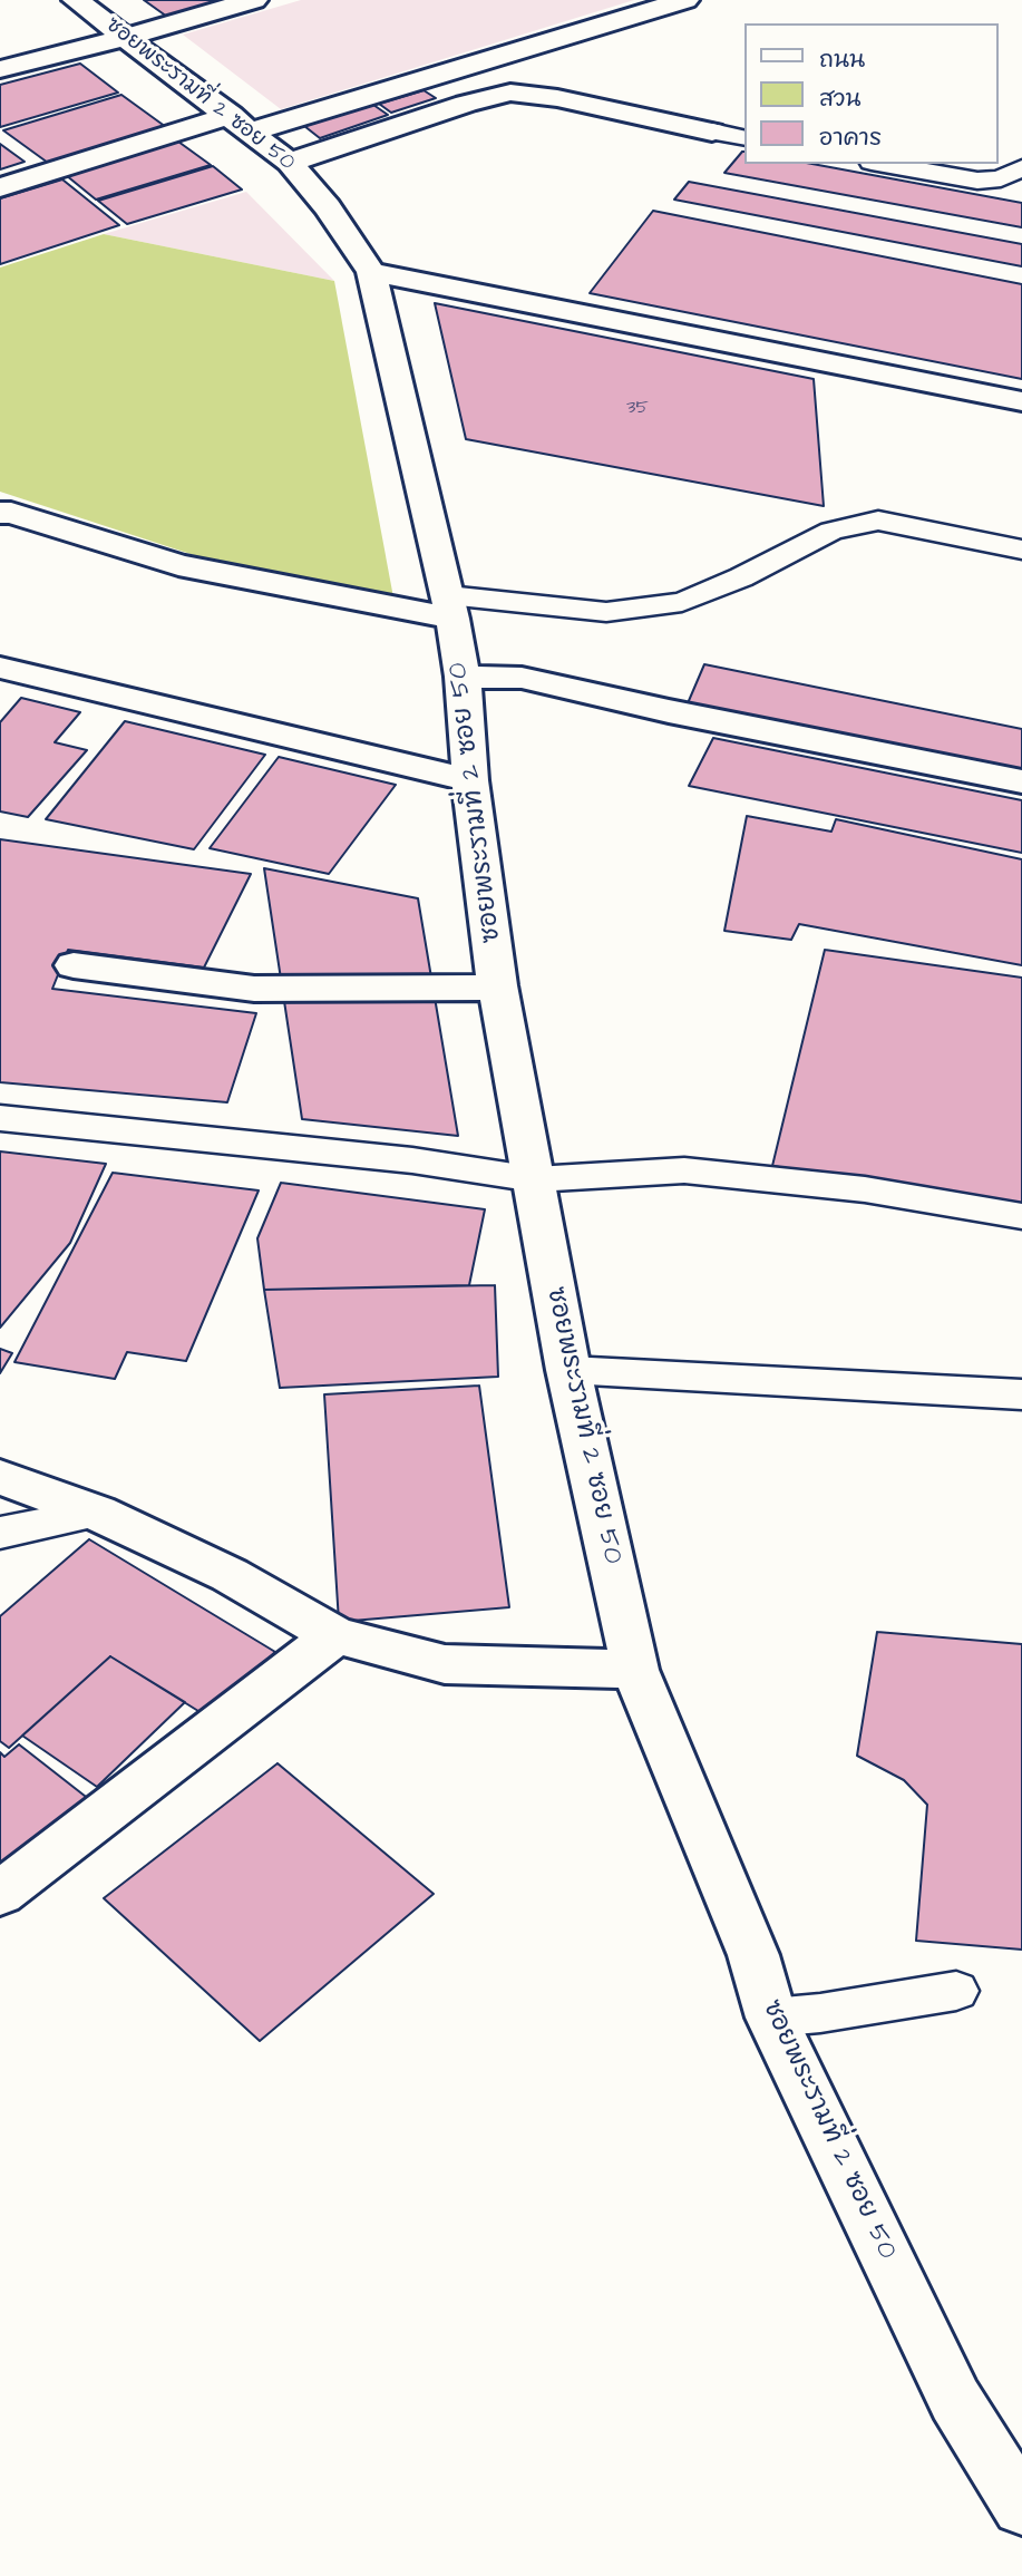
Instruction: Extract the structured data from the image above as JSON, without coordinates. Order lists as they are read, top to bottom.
{
  "streets": {
    "street": ["ซอยพระรามที่ 2 ซอย 50"]
  },
  "house_numbers": ["35"],
  "legend": ["ถนน", "สวน", "อาคาร"]
}
